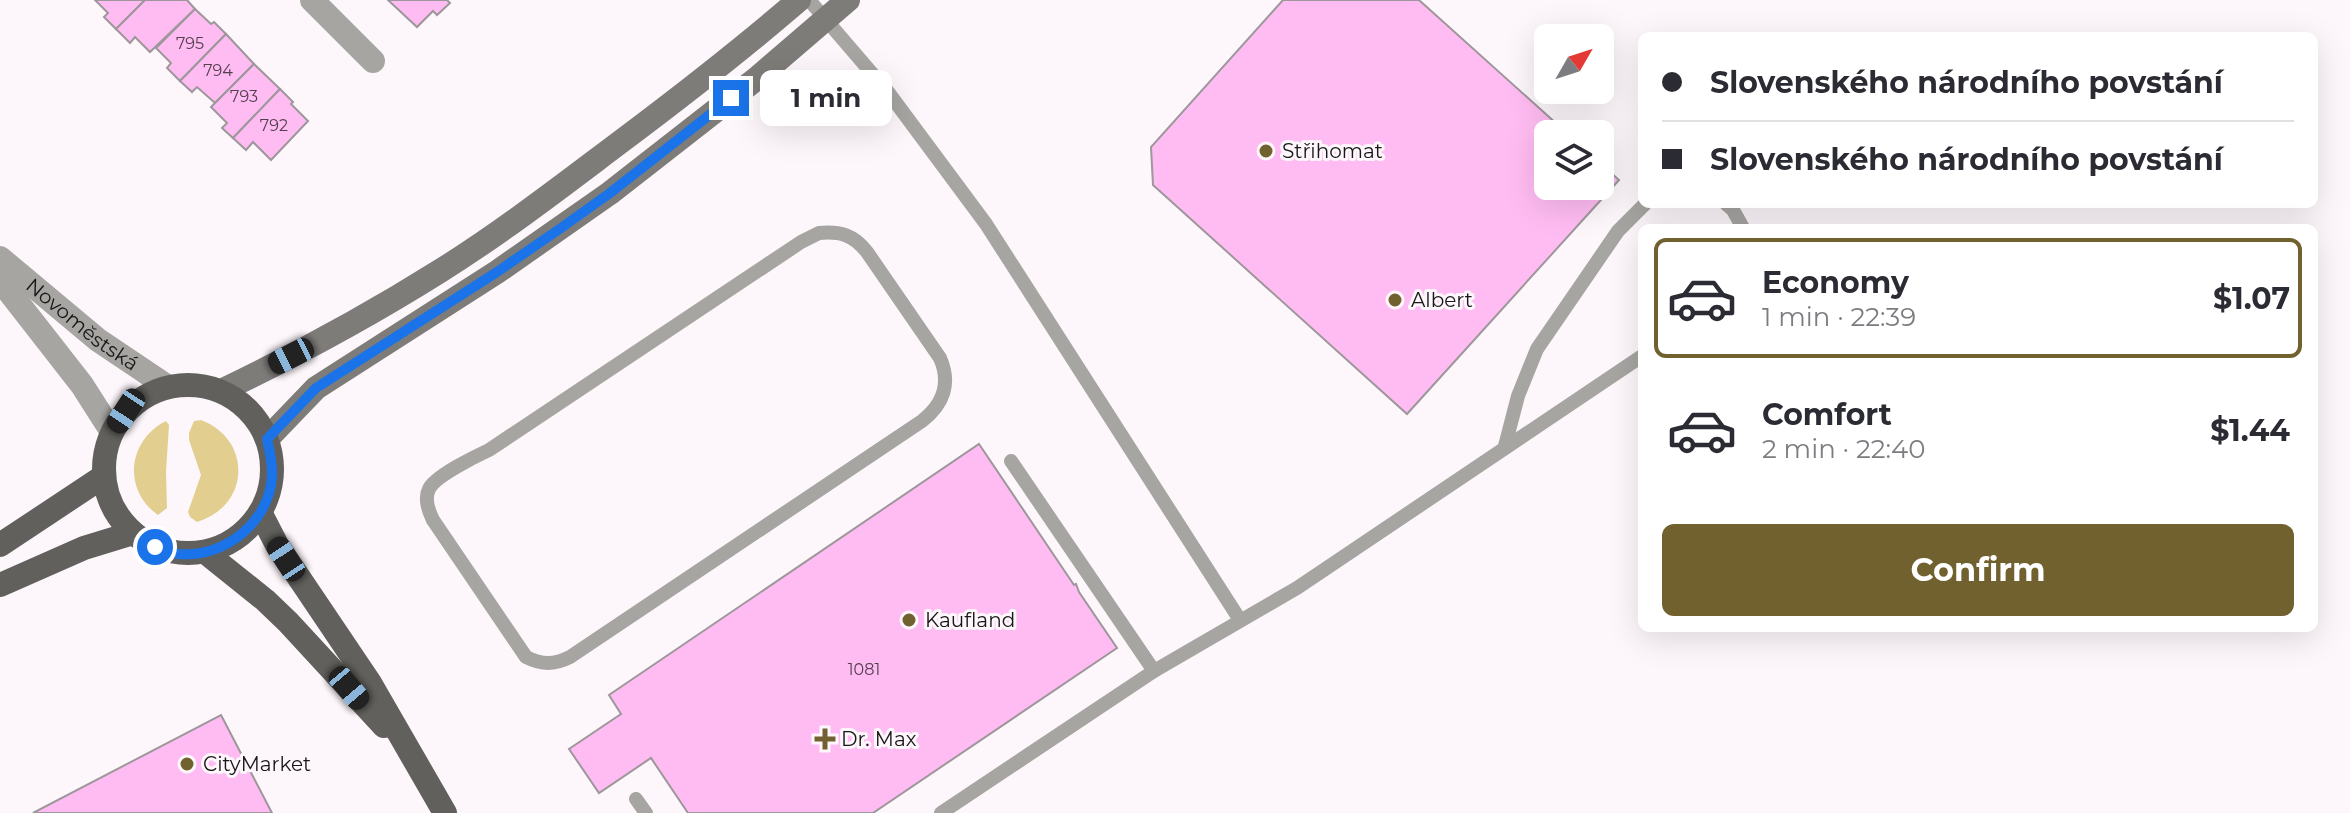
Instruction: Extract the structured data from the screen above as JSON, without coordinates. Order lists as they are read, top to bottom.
{
  "streets": {
    "street": ["Novoměstská"]
  },
  "places": {
    "other": [
      "Střihomat",
      "Albert",
      "Kaufland",
      "CityMarket"
    ],
    "health": ["Dr. Max"]
  },
  "house_numbers": [
    "795",
    "794",
    "793",
    "792",
    "1081"
  ],
  "north": "top right",
  "page": {
    "banner": ["Slovenského národního povstání", "Slovenského národního povstání"],
    "bubble": "1 min",
    "list": [
      {
        "name": "Economy",
        "note": "1 min · 22:39",
        "value": "$1.07"
      },
      {
        "name": "Comfort",
        "note": "2 min · 22:40",
        "value": "$1.44"
      }
    ],
    "buttons": "Confirm"
  }
}
